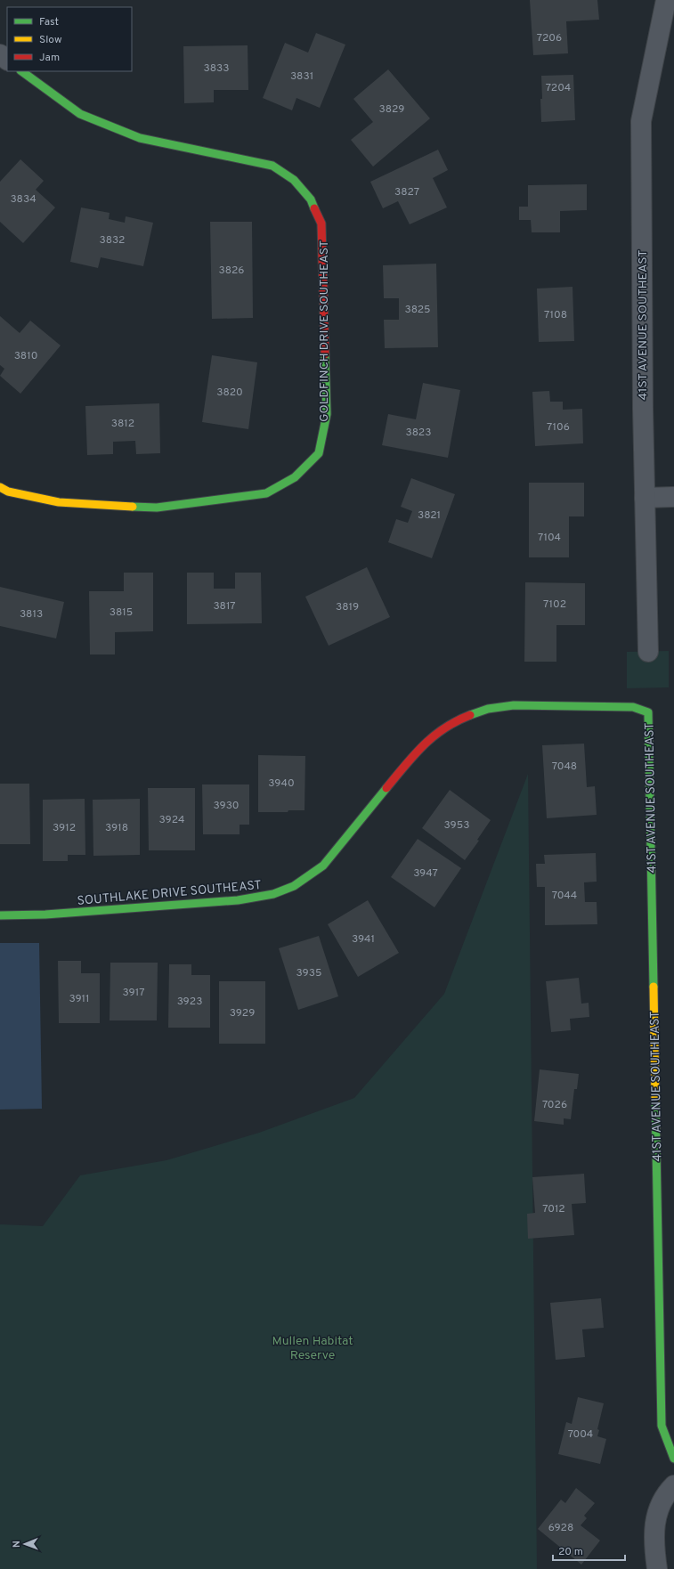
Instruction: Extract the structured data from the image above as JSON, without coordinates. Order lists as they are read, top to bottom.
{
  "streets": {
    "street": ["41ST AVENUE SOUTHEAST", "GOLDFINCH DRIVE SOUTHEAST", "SOUTHLAKE DRIVE SOUTHEAST"]
  },
  "crossings": [
    ["41ST AVENUE SOUTHEAST", "SOUTHLAKE DRIVE SOUTHEAST"]
  ],
  "parks": ["Mullen Habitat Reserve"],
  "house_numbers": [
    "7206",
    "3833",
    "3831",
    "7204",
    "3829",
    "3827",
    "3834",
    "3832",
    "3826",
    "3825",
    "7108",
    "3810",
    "3820",
    "3812",
    "7106",
    "3823",
    "3821",
    "7104",
    "7102",
    "3817",
    "3819",
    "3815",
    "3813",
    "7048",
    "3940",
    "3930",
    "3924",
    "3953",
    "3912",
    "3918",
    "3947",
    "7044",
    "3941",
    "3935",
    "3917",
    "3911",
    "3923",
    "3929",
    "7026",
    "7012",
    "7004",
    "6928"
  ],
  "legend": ["Fast", "Slow", "Jam"],
  "scale_bar": "20 m",
  "north": "left"
}
